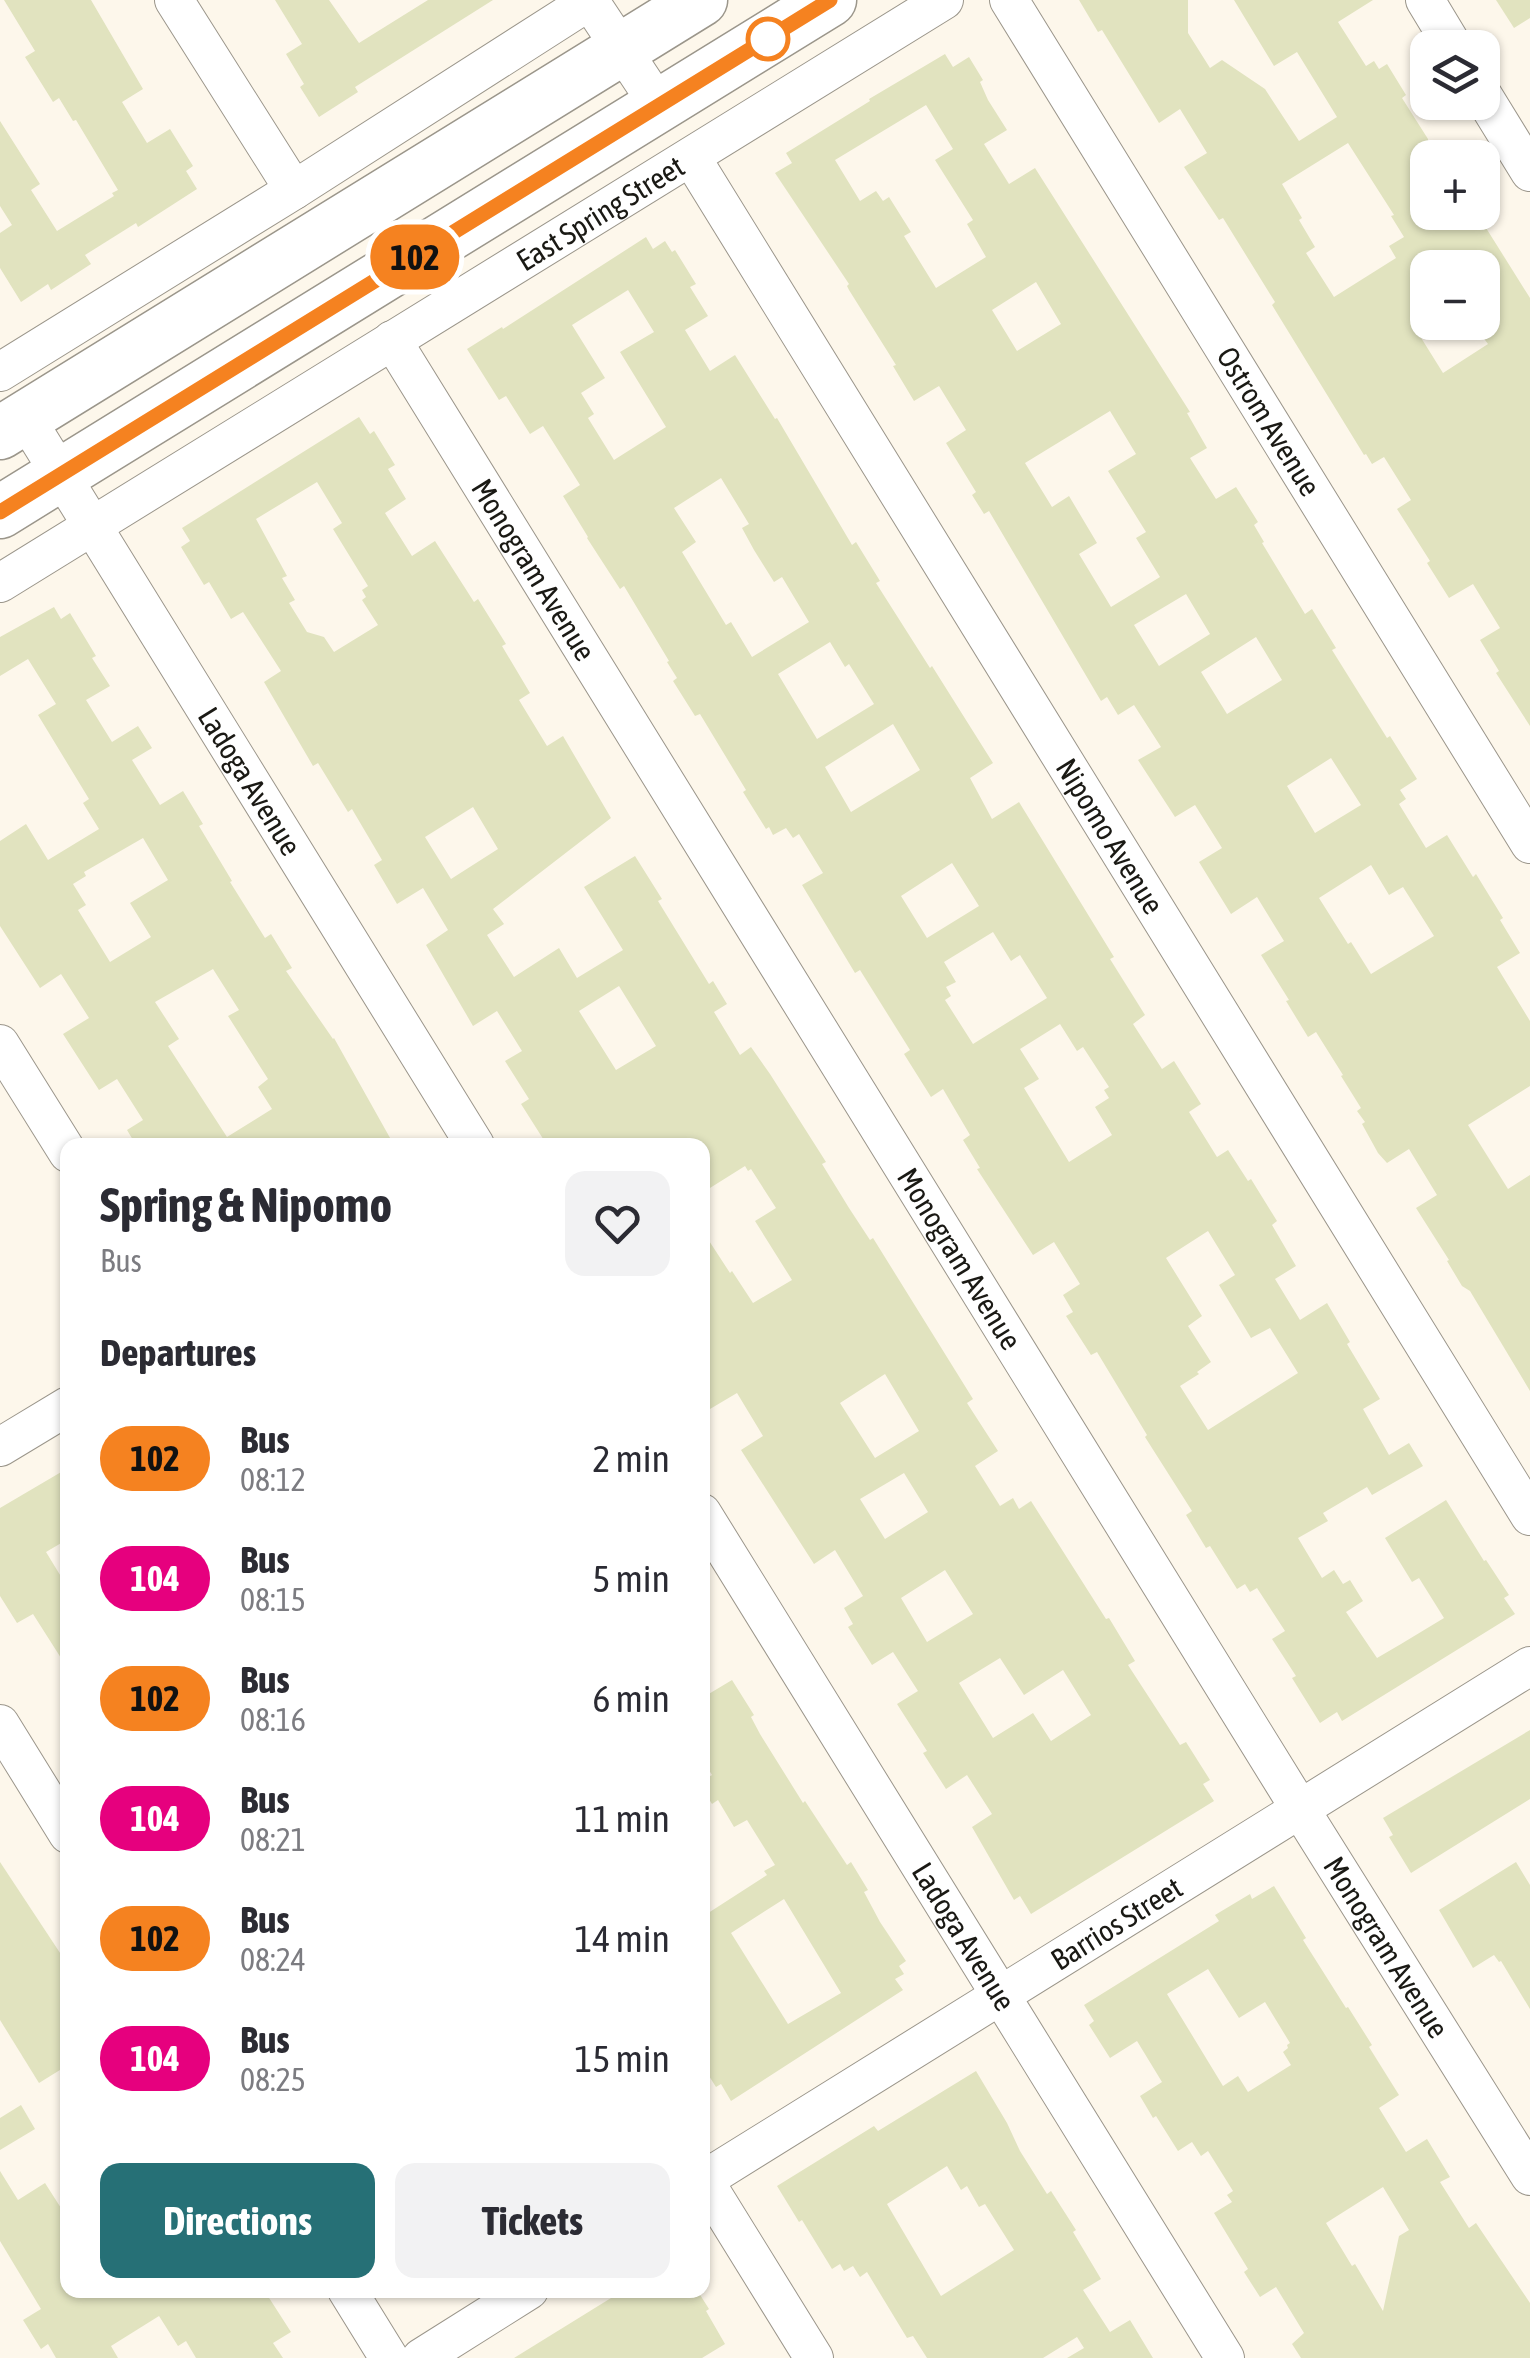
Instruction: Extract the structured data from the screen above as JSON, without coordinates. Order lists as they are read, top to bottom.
{
  "streets": {
    "main road": ["East Spring Street"],
    "street": [
      "Ostrom Avenue",
      "Monogram Avenue",
      "Ladoga Avenue",
      "Nipomo Avenue",
      "Barrios Street"
    ]
  },
  "crossings": [
    ["East Spring Street", "Monogram Avenue"],
    ["East Spring Street", "Ladoga Avenue"],
    ["East Spring Street", "Nipomo Avenue"],
    ["Monogram Avenue", "Barrios Street"],
    ["Ladoga Avenue", "Barrios Street"]
  ],
  "lines": ["bus line 102"],
  "page": {
    "on_map": "102",
    "map_buttons": ["+", "−"],
    "heading": [
      ["Spring & Nipomo", "Bus"],
      "Departures"
    ],
    "list": [
      {
        "mark": "102",
        "name": "Bus",
        "note": "08:12",
        "value": "2 min"
      },
      {
        "mark": "104",
        "name": "Bus",
        "note": "08:15",
        "value": "5 min"
      },
      {
        "mark": "102",
        "name": "Bus",
        "note": "08:16",
        "value": "6 min"
      },
      {
        "mark": "104",
        "name": "Bus",
        "note": "08:21",
        "value": "11 min"
      },
      {
        "mark": "102",
        "name": "Bus",
        "note": "08:24",
        "value": "14 min"
      },
      {
        "mark": "104",
        "name": "Bus",
        "note": "08:25",
        "value": "15 min"
      }
    ],
    "buttons": ["Directions", "Tickets"]
  }
}
